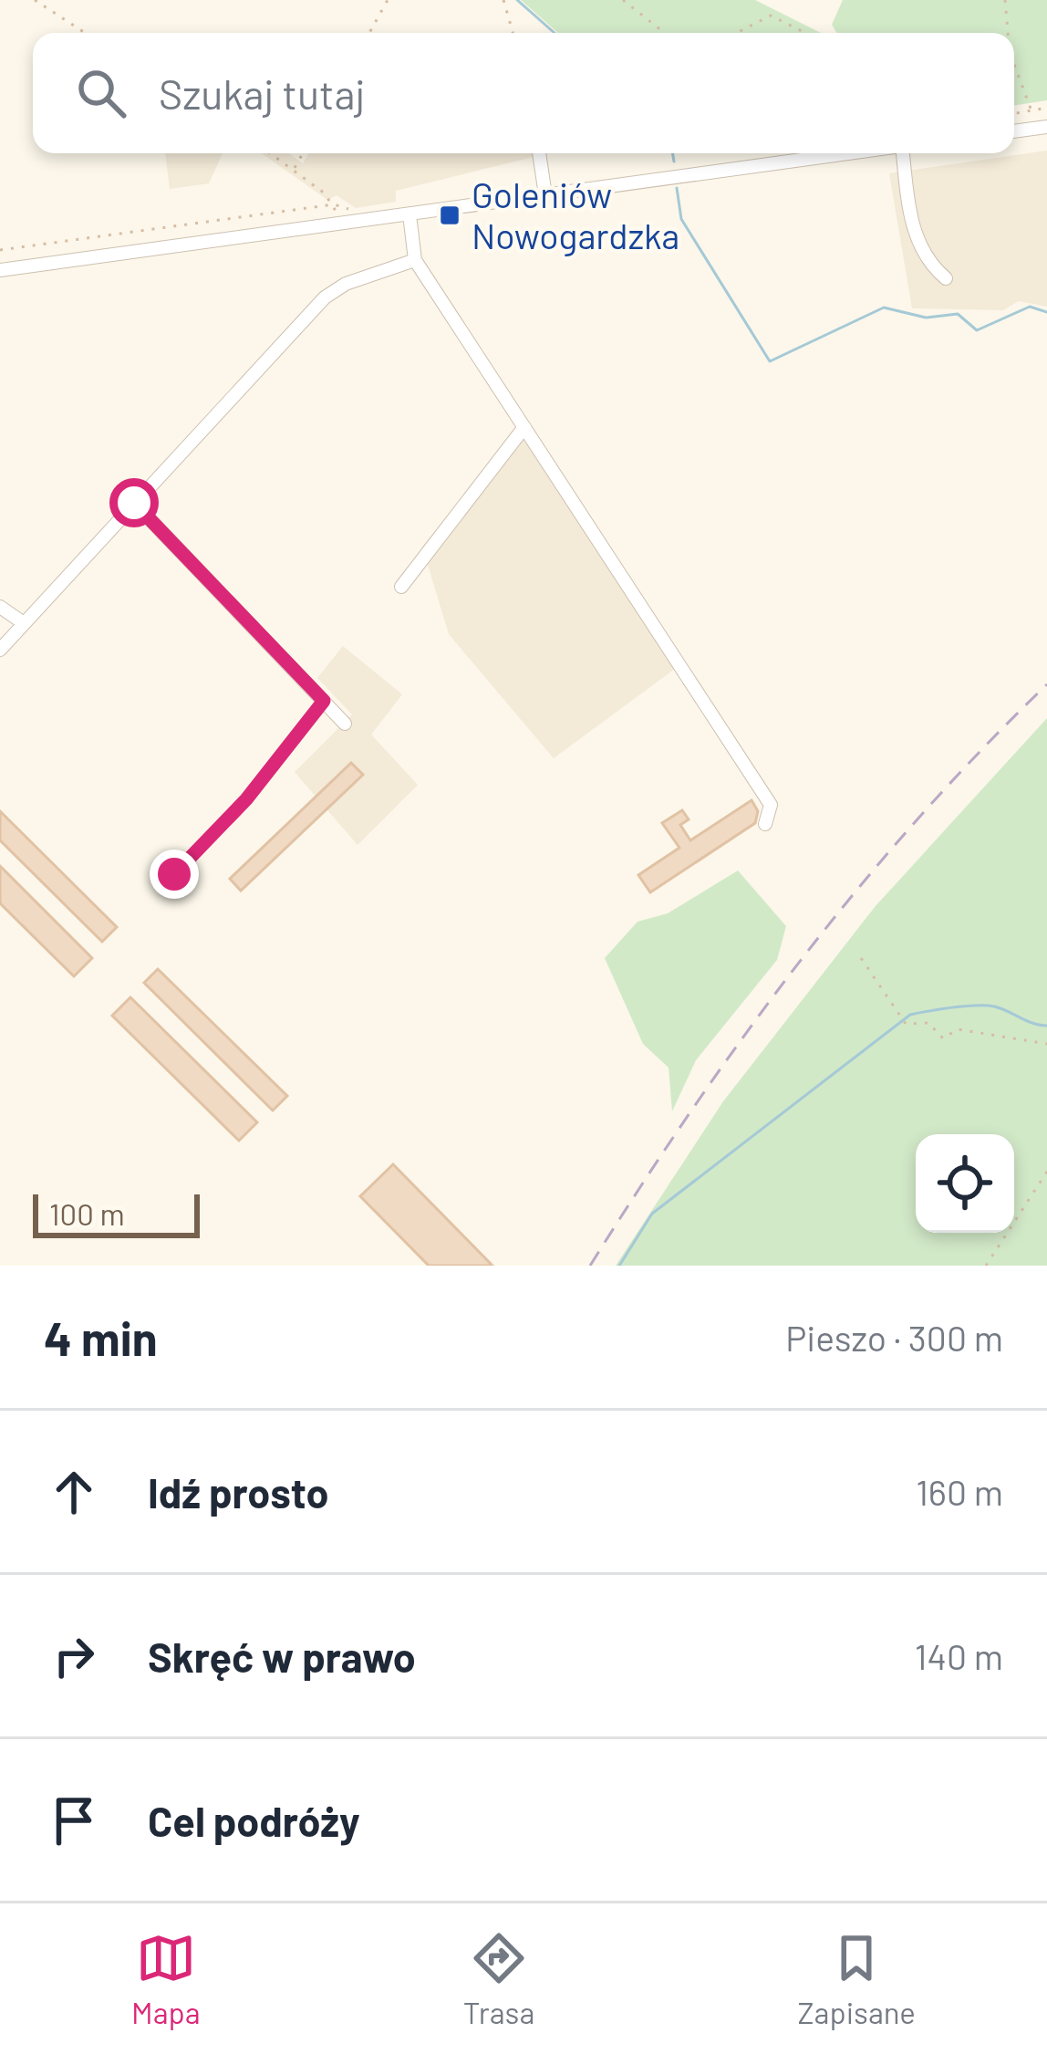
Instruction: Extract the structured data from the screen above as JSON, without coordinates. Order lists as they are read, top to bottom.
{
  "places": {
    "transit": ["Goleniów Nowogardzka"]
  },
  "scale_bar": "100 m",
  "page": {
    "search": "Szukaj tutaj",
    "scale": "100 m",
    "heading": ["4 min", "Pieszo · 300 m"],
    "list": [
      ["Idź prosto", "160 m"],
      ["Skręć w prawo", "140 m"],
      "Cel podróży"
    ],
    "nav": ["Mapa", "Trasa", "Zapisane"]
  }
}
